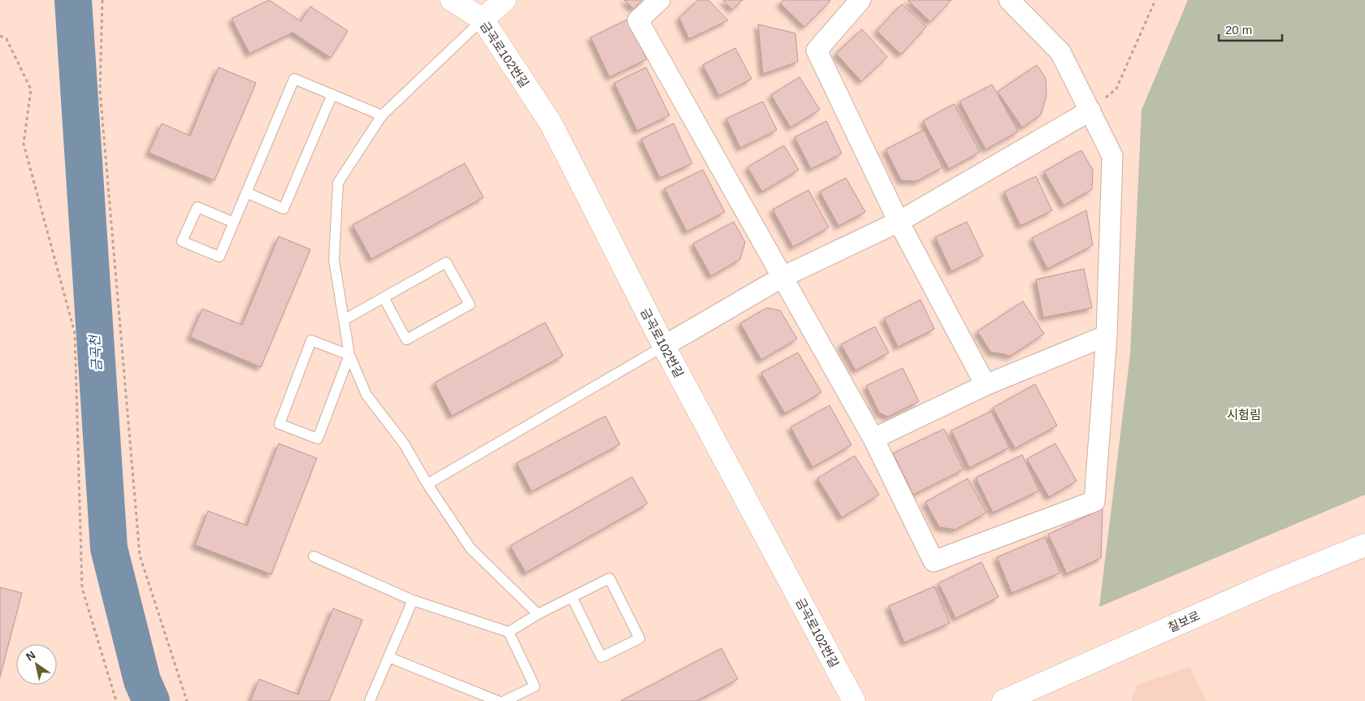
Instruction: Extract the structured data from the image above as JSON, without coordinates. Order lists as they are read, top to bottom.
{
  "streets": {
    "street": ["금곡로102번길", "칠보로"]
  },
  "water": ["금곡천"],
  "parks": ["시험림"],
  "scale_bar": "20 m",
  "north": "top left"
}
